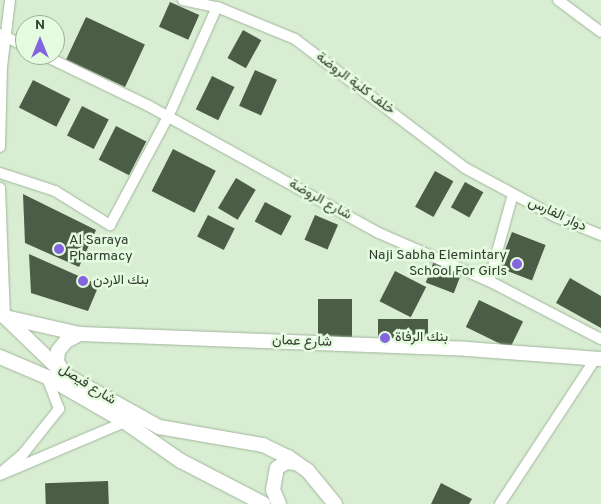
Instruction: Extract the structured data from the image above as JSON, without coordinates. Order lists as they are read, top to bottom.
{
  "streets": {
    "main road": ["شارع عمان", "شارع فيصل"],
    "street": ["خلف كلية الروضة", "شارع الروضة", "دوار الفارس"]
  },
  "crossings": [
    ["خلف كلية الروضة", "دوار الفارس"],
    ["شارع عمان", "شارع فيصل"]
  ],
  "places": [
    "Al Saraya Pharmacy",
    "Naji Sabha Elemintary School For Girls",
    "بنك الاردن",
    "بنك الرفاة"
  ],
  "north": "top"
}
